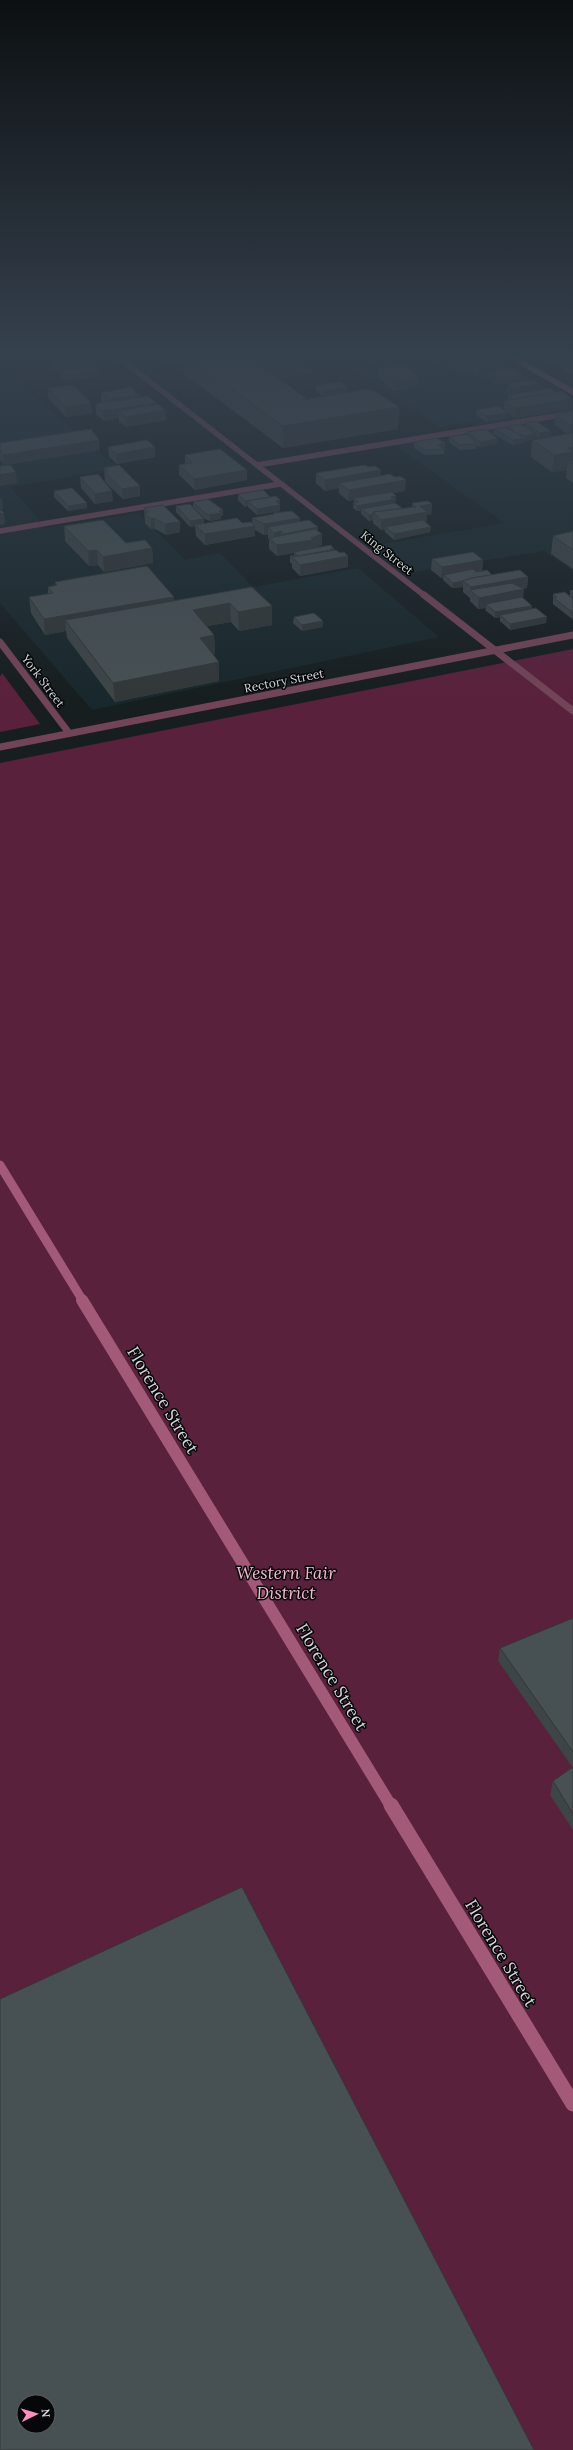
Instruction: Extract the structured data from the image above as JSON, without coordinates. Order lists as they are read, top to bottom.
{
  "streets": {
    "main road": ["Florence Street"],
    "street": ["King Street", "York Street", "Rectory Street"]
  },
  "crossings": [
    ["King Street", "Rectory Street"],
    ["York Street", "Rectory Street"]
  ],
  "parks": ["Western Fair District"],
  "north": "right"
}
